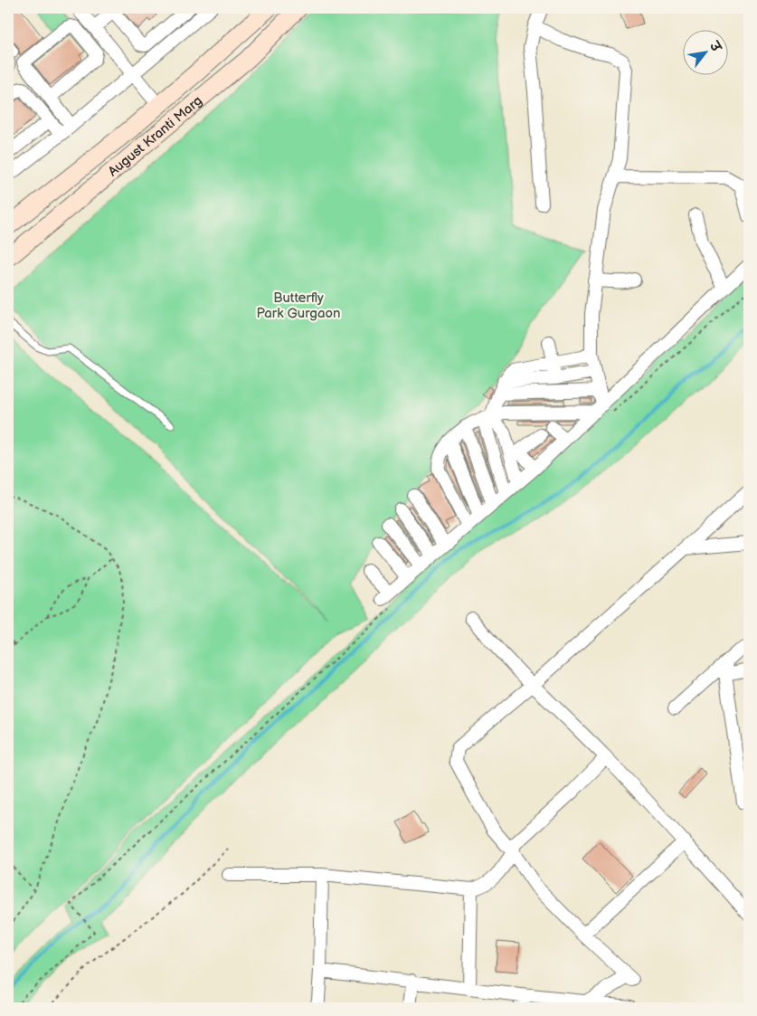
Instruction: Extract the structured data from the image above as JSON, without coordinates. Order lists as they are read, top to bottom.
{
  "streets": {
    "main road": ["August Kranti Marg"]
  },
  "parks": ["Butterfly Park Gurgaon"],
  "north": "top right"
}
